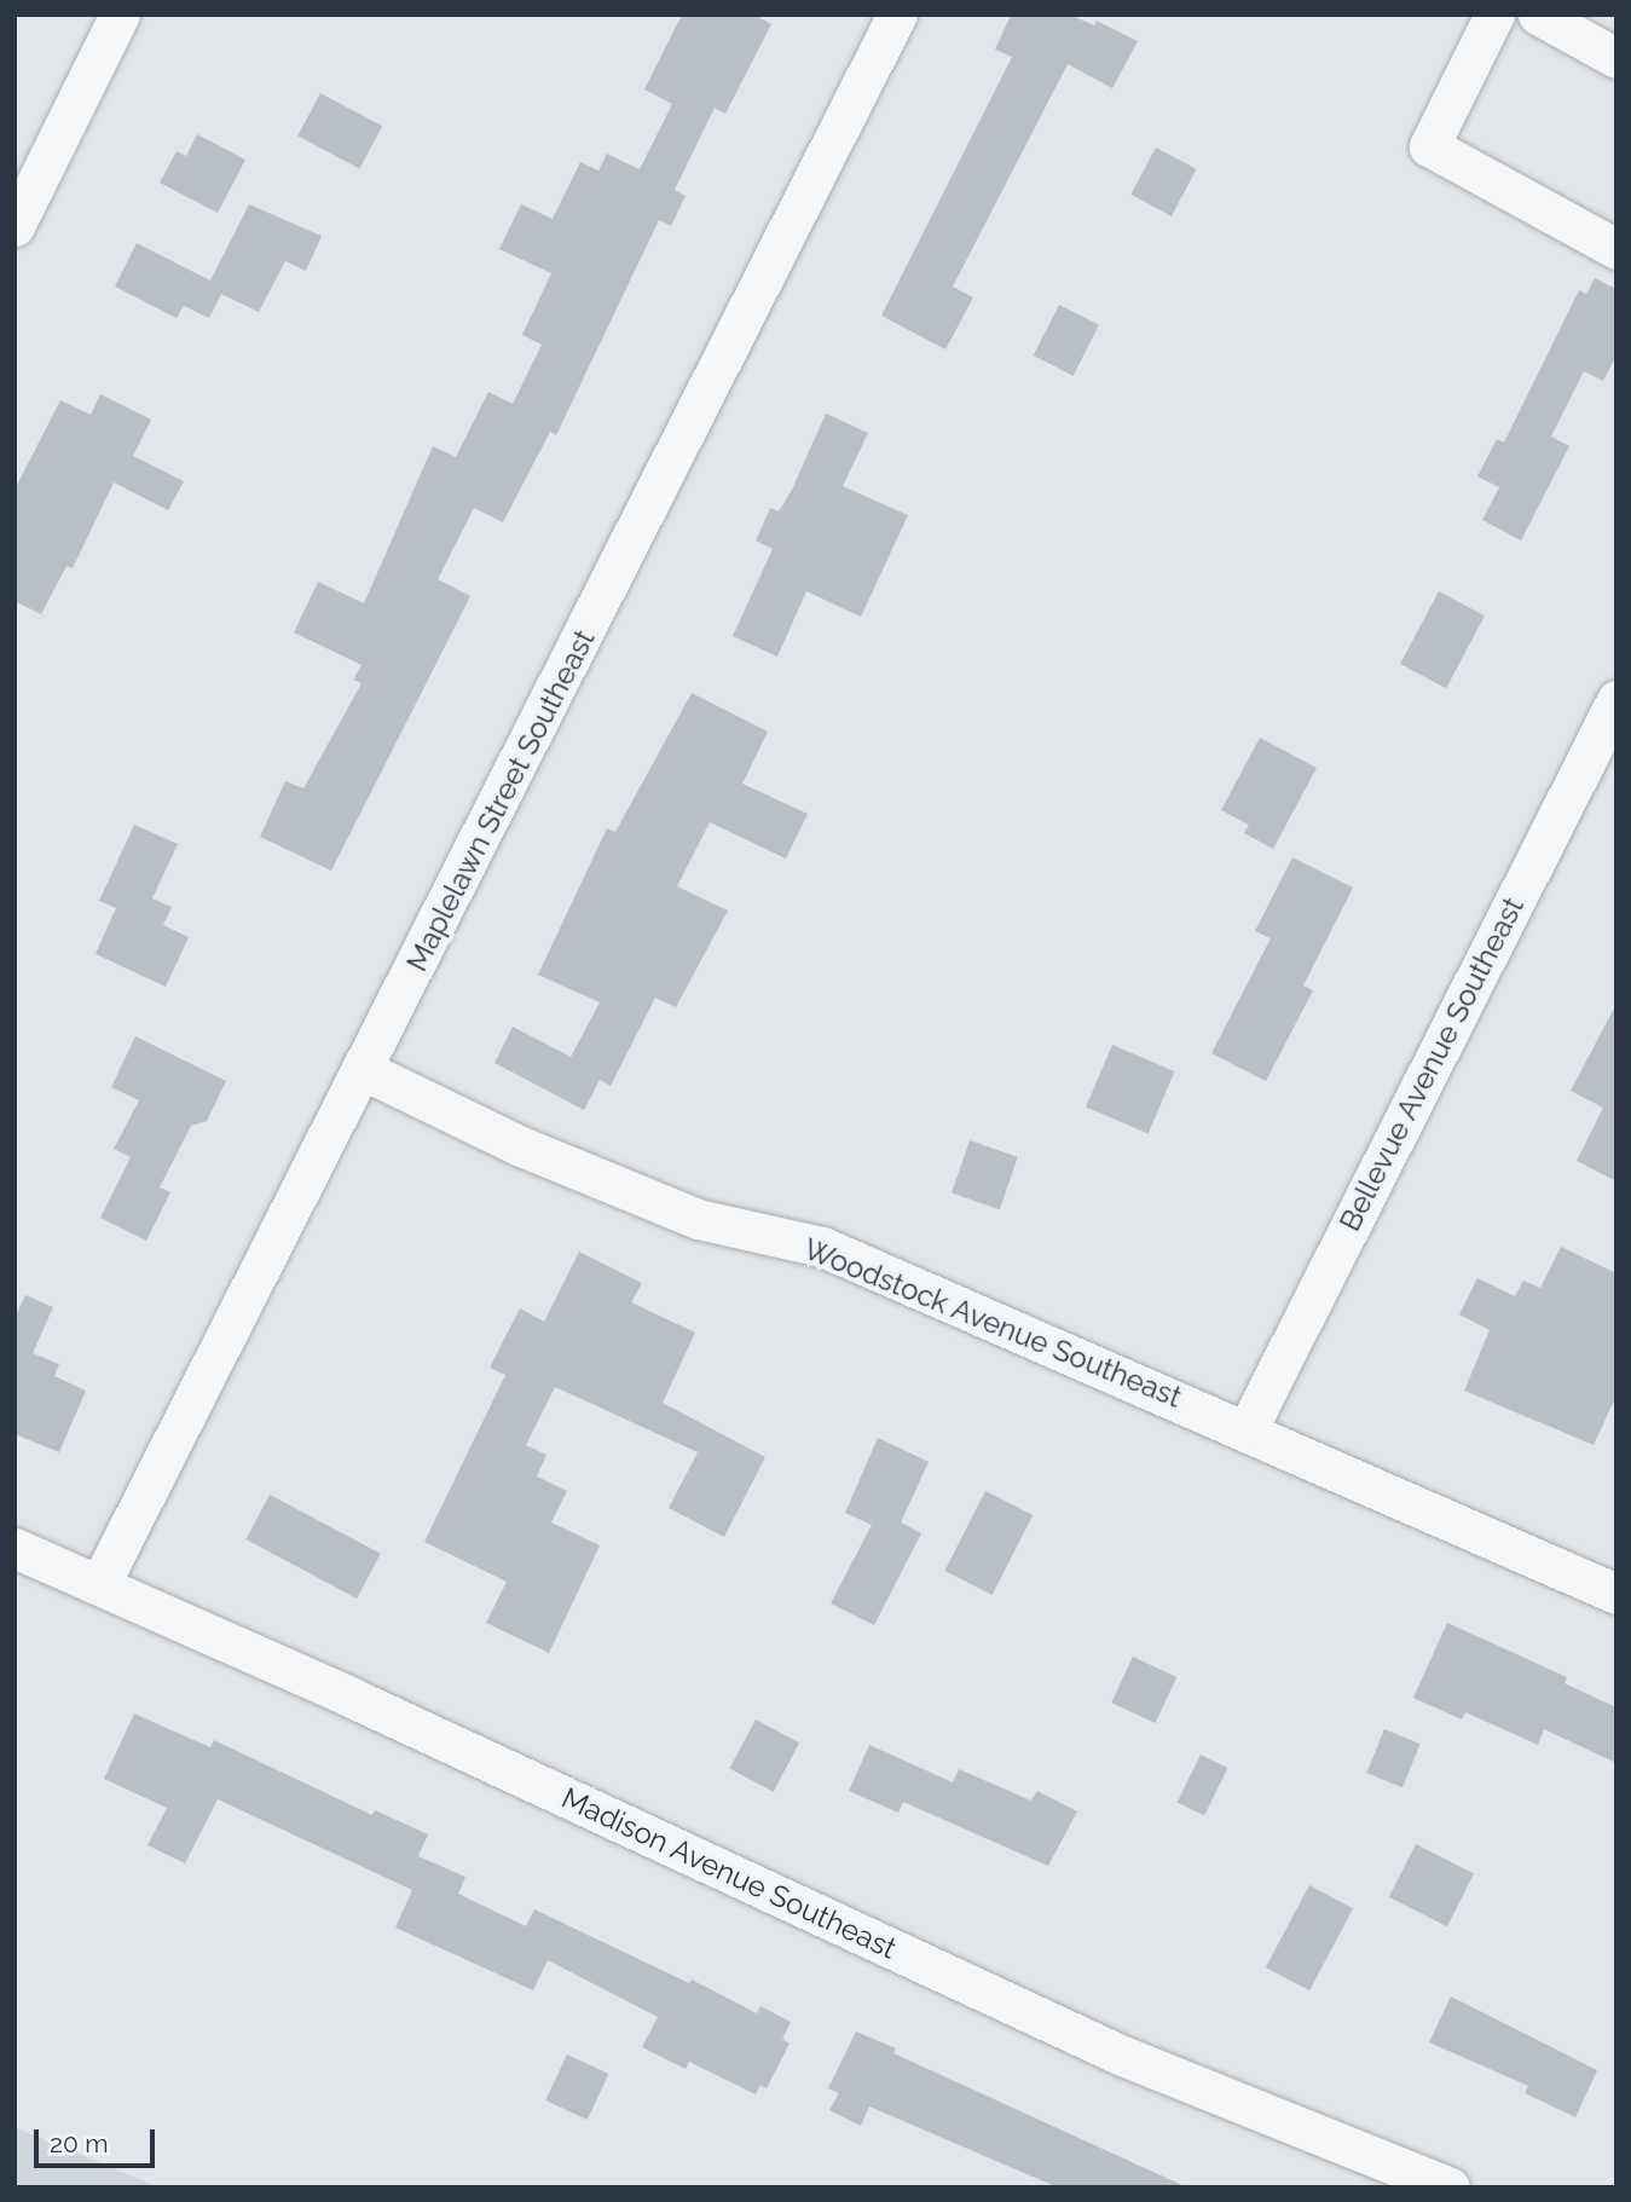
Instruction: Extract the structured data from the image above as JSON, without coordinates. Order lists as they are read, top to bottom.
{
  "streets": {
    "street": [
      "Maplelawn Street Southeast",
      "Bellevue Avenue Southeast",
      "Woodstock Avenue Southeast",
      "Madison Avenue Southeast"
    ]
  },
  "crossings": [
    ["Maplelawn Street Southeast", "Woodstock Avenue Southeast"],
    ["Maplelawn Street Southeast", "Madison Avenue Southeast"],
    ["Bellevue Avenue Southeast", "Woodstock Avenue Southeast"]
  ],
  "scale_bar": "20 m"
}
